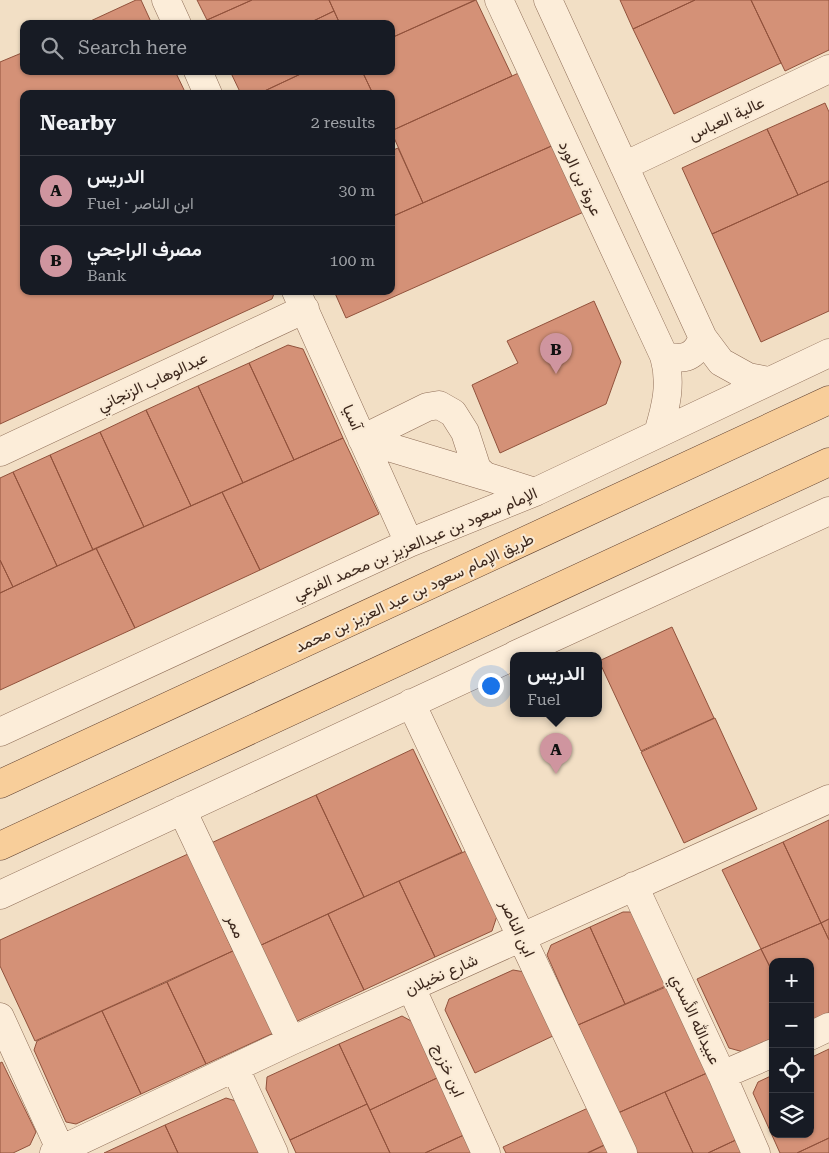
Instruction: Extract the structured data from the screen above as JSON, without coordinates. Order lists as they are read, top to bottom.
{
  "streets": {
    "main road": ["طريق الإمام سعود بن عبد العزيز بن محمد"],
    "street": [
      "عالية العباس",
      "عروة بن الورد",
      "عبدالوهاب الزنجاني",
      "آسيا",
      "الإمام سعود بن عبدالعزيز بن محمد الفرعي",
      "ممر",
      "ابن الناصر",
      "شارع نخيلان",
      "عبيدالله الأسدي",
      "ابن خزرج"
    ]
  },
  "crossings": [
    ["عروة بن الورد", "الإمام سعود بن عبدالعزيز بن محمد الفرعي"],
    ["عبدالوهاب الزنجاني", "آسيا"],
    ["آسيا", "الإمام سعود بن عبدالعزيز بن محمد الفرعي"],
    ["ممر", "شارع نخيلان"],
    ["ابن الناصر", "شارع نخيلان"],
    ["شارع نخيلان", "عبيدالله الأسدي"],
    ["شارع نخيلان", "ابن خزرج"]
  ],
  "page": {
    "search": "Search here",
    "heading": ["Nearby", "2 results"],
    "list": [
      {
        "mark": "A",
        "name": "الدريس",
        "note": "Fuel · ابن الناصر",
        "value": "30 m"
      },
      {
        "mark": "B",
        "name": "مصرف الراجحي",
        "note": "Bank",
        "value": "100 m"
      }
    ],
    "pins": ["B", "A"],
    "popup": ["الدريس", "Fuel"],
    "map_buttons": ["+", "−"]
  }
}
